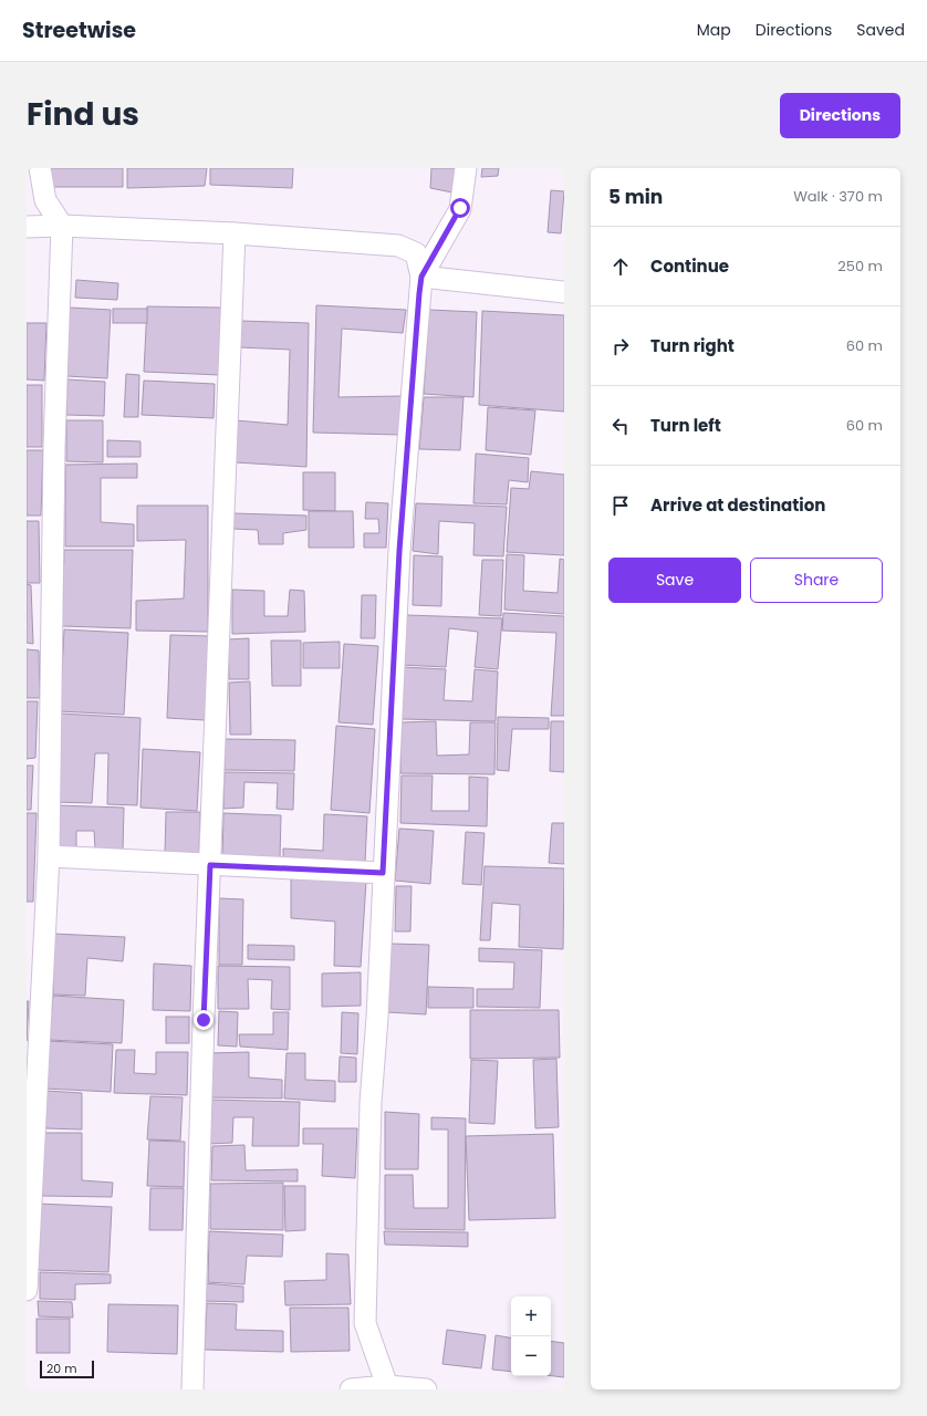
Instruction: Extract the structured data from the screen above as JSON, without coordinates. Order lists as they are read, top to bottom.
{
  "scale_bar": "20 m",
  "page": {
    "header": "Streetwise",
    "nav": ["Map", "Directions", "Saved"],
    "title": "Find us",
    "buttons": [
      "Directions",
      ["Save", "Share"]
    ],
    "heading": ["5 min", "Walk · 370 m"],
    "list": [
      ["Continue", "250 m"],
      ["Turn right", "60 m"],
      ["Turn left", "60 m"],
      "Arrive at destination"
    ],
    "map_buttons": ["+", "−"],
    "scale": "20 m"
  }
}
